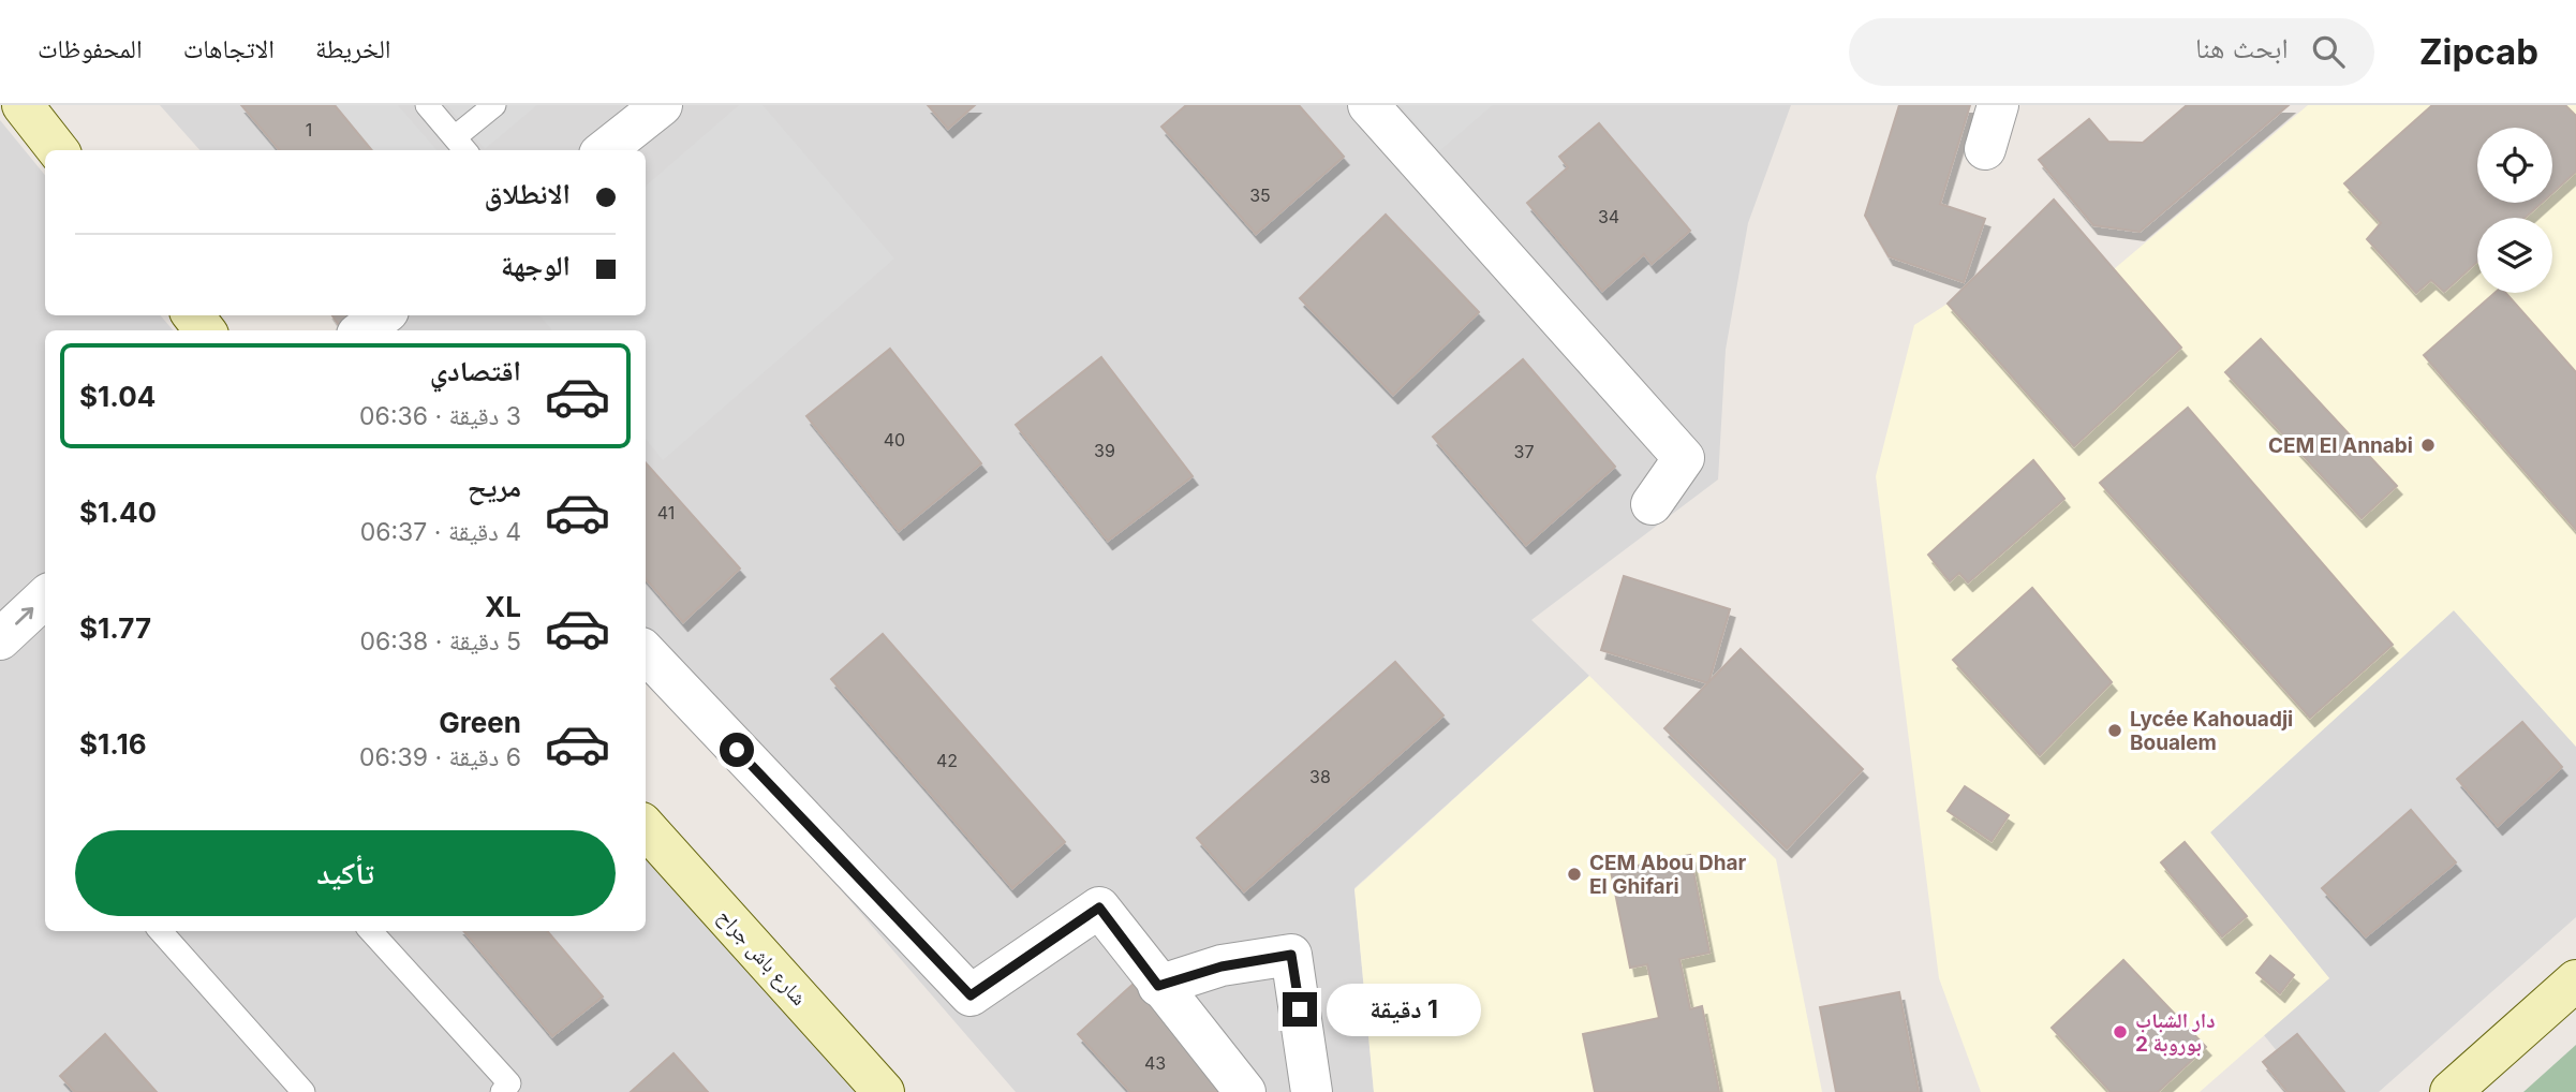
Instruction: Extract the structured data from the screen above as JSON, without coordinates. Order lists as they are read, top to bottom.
{
  "streets": {
    "main road": ["شارع باش جراح"]
  },
  "places": [
    "CEM El Annabi",
    "Lycée Kahouadji Boualem",
    "CEM Abou Dhar El Ghifari",
    "دار الشباب بوروبة 2"
  ],
  "house_numbers": [
    "1",
    "35",
    "34",
    "40",
    "39",
    "37",
    "41",
    "42",
    "38",
    "43"
  ],
  "page": {
    "header": "Zipcab",
    "search": "ابحث هنا",
    "nav": ["الخريطة", "الاتجاهات", "المحفوظات"],
    "banner": ["الانطلاق", "الوجهة"],
    "list": [
      {
        "name": "اقتصادي",
        "note": "3 دقيقة · 06:36",
        "value": "$1.04"
      },
      {
        "name": "مريح",
        "note": "4 دقيقة · 06:37",
        "value": "$1.40"
      },
      {
        "name": "XL",
        "note": "5 دقيقة · 06:38",
        "value": "$1.77"
      },
      {
        "name": "Green",
        "note": "6 دقيقة · 06:39",
        "value": "$1.16"
      }
    ],
    "buttons": "تأكيد",
    "bubble": "1 دقيقة"
  }
}
